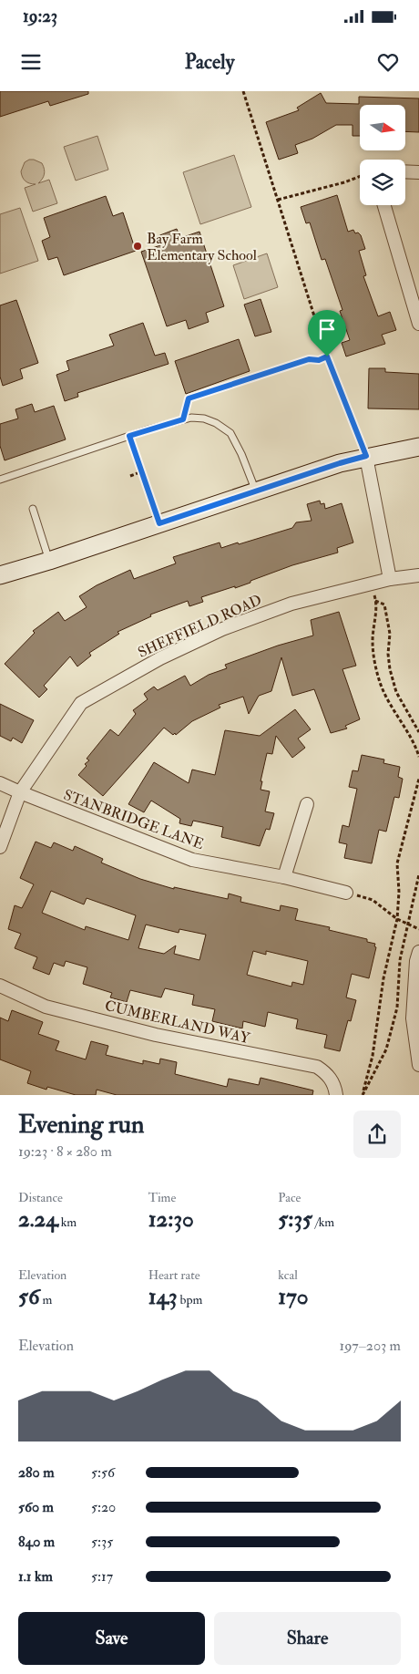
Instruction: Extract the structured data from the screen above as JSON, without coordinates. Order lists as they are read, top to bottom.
{
  "streets": {
    "street": ["SHEFFIELD ROAD", "STANBRIDGE LANE", "CUMBERLAND WAY"]
  },
  "crossings": [
    ["SHEFFIELD ROAD", "STANBRIDGE LANE"]
  ],
  "places": ["Bay Farm Elementary School"],
  "north": "right",
  "page": {
    "status": "19:23",
    "header": "Pacely",
    "heading": ["Evening run", "19:23 · 8 × 280 m"],
    "stats": [
      ["Distance", "2.24 km"],
      ["Time", "12:30"],
      ["Pace", "5:35 /km"],
      ["Elevation", "56 m"],
      ["Heart rate", "143 bpm"],
      ["kcal", "170"]
    ],
    "chart": ["Elevation", "197–203 m"],
    "list": [
      {
        "name": "280 m",
        "note": "5:56"
      },
      {
        "name": "560 m",
        "note": "5:20"
      },
      {
        "name": "840 m",
        "note": "5:35"
      },
      {
        "name": "1.1 km",
        "note": "5:17"
      }
    ],
    "buttons": ["Save", "Share"]
  }
}
